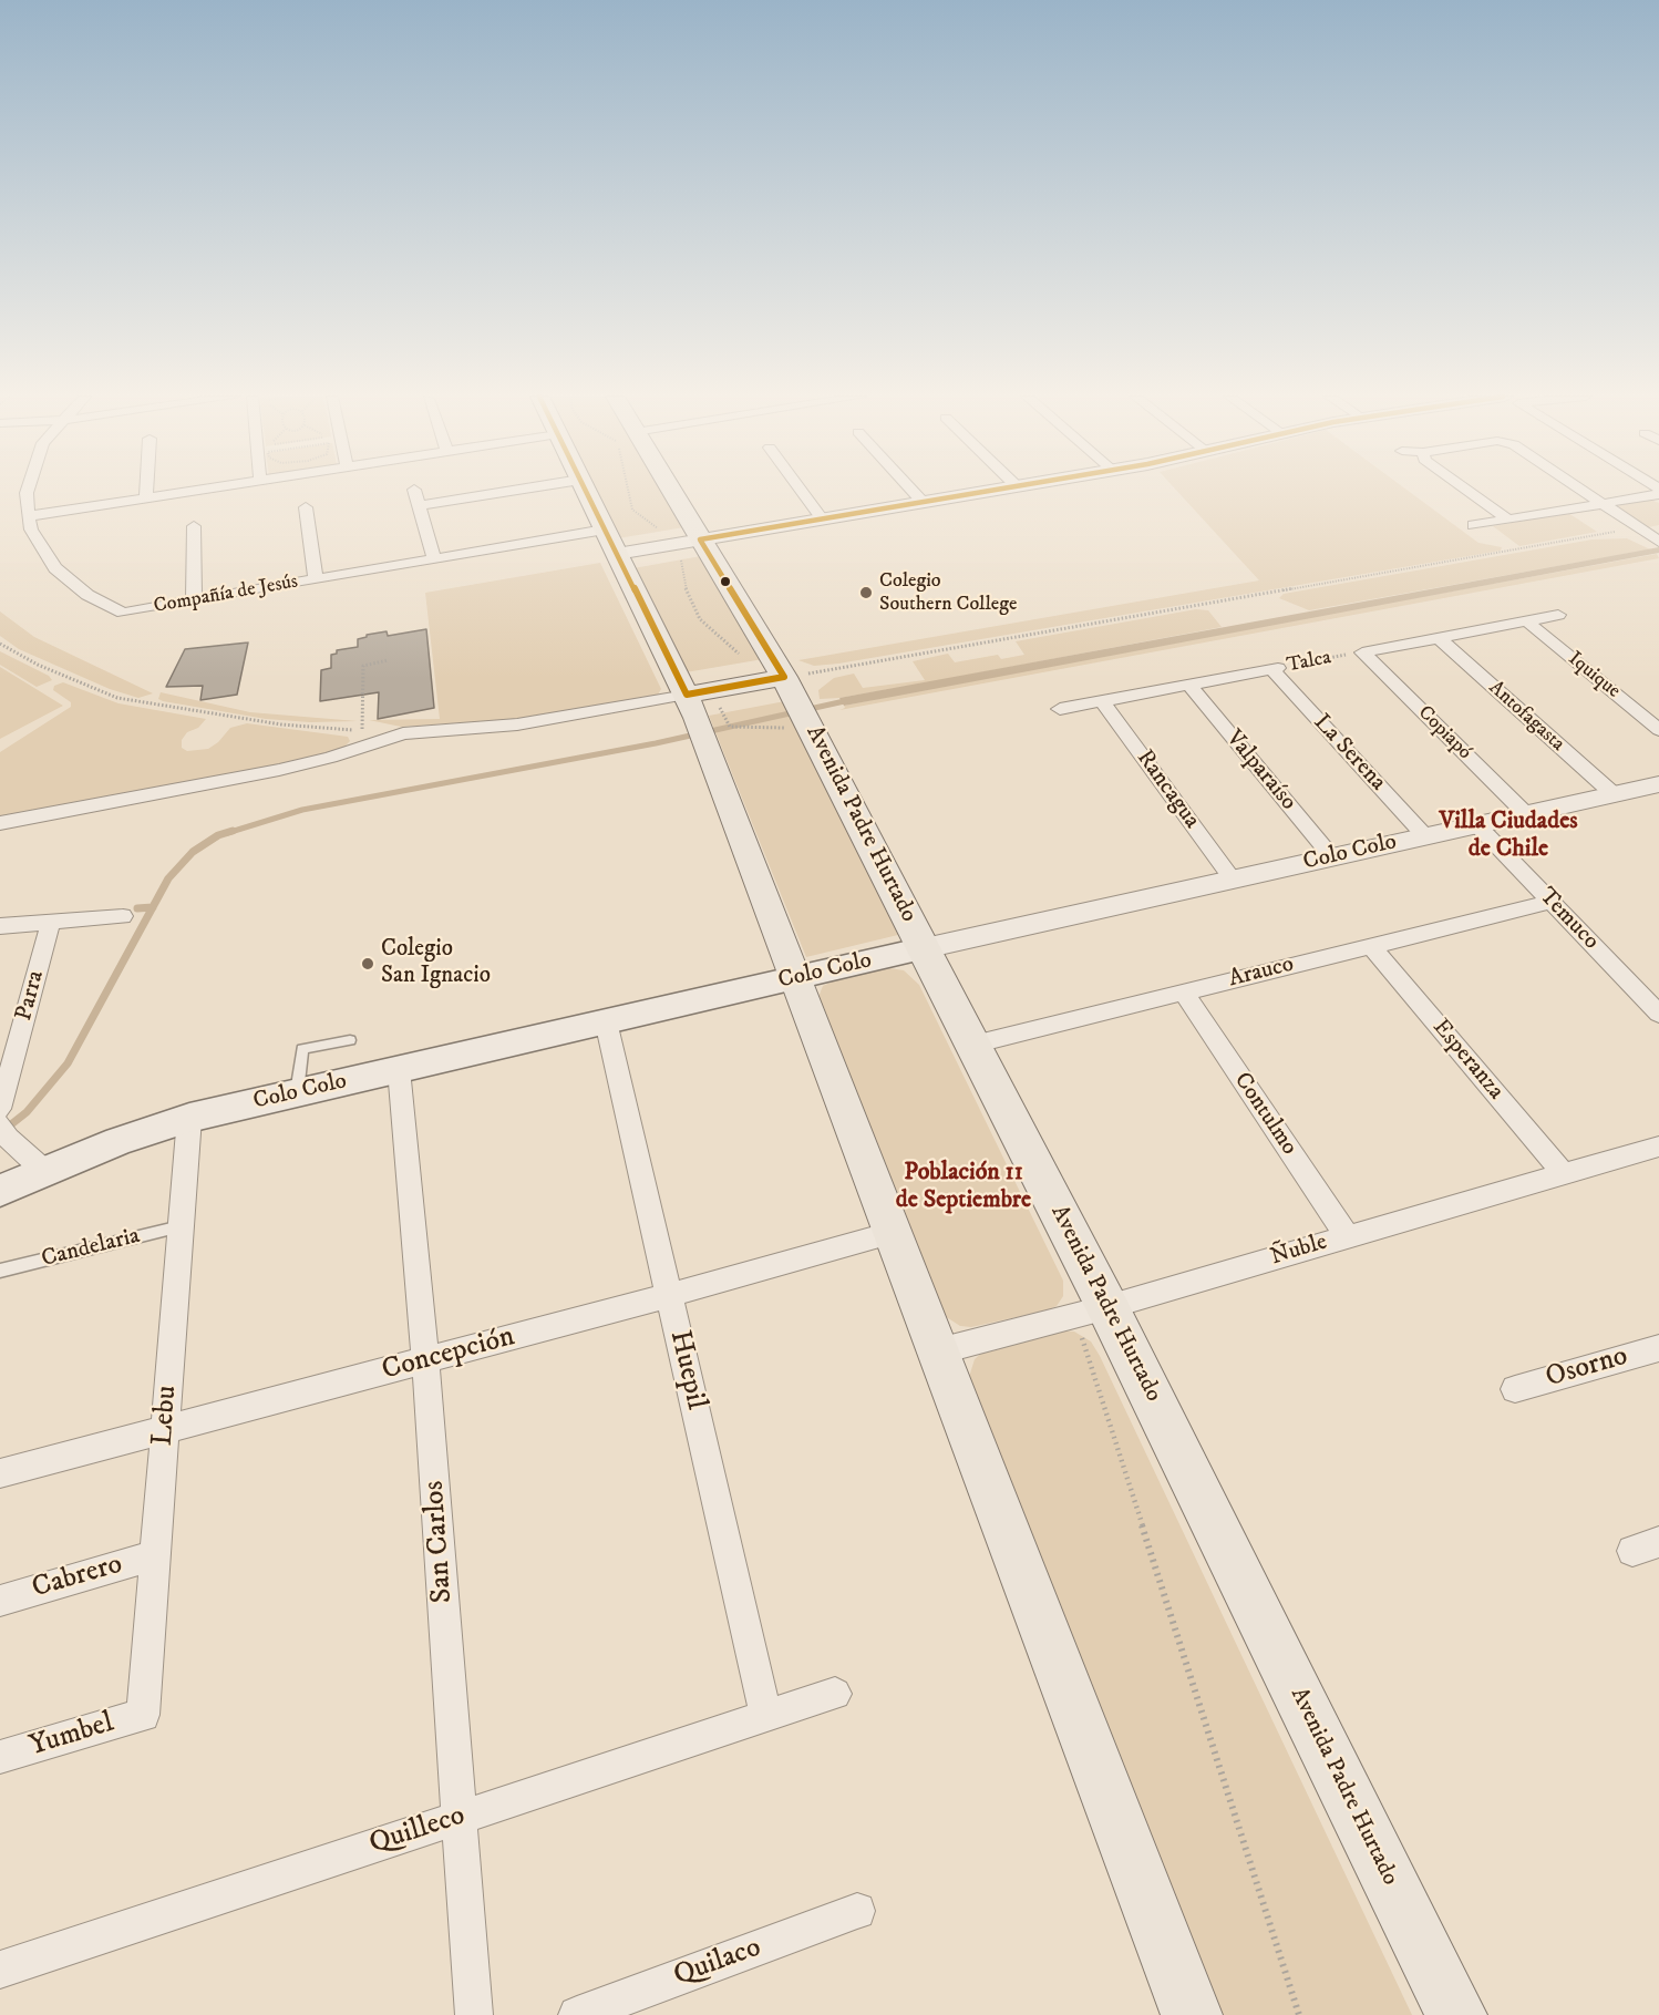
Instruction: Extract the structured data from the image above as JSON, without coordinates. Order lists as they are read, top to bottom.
{
  "streets": {
    "main road": ["Avenida Padre Hurtado", "Colo Colo"],
    "street": [
      "Compañía de Jesús",
      "Talca",
      "Iquique",
      "Antofagasta",
      "Copiapó",
      "La Serena",
      "Valparaíso",
      "Rancagua",
      "Temuco",
      "Arauco",
      "Parra",
      "Esperanza",
      "Contulmo",
      "Ñuble",
      "Concepción",
      "Osorno",
      "Huepil",
      "Lebu",
      "San Carlos",
      "Cabrero",
      "Yumbel",
      "Quilleco",
      "Quilaco"
    ],
    "lane": ["Candelaria"]
  },
  "crossings": [
    ["Talca", "Iquique"],
    ["Talca", "Antofagasta"],
    ["Talca", "Copiapó"],
    ["Talca", "La Serena"],
    ["Talca", "Valparaíso"],
    ["Talca", "Rancagua"],
    ["Antofagasta", "Colo Colo"],
    ["Copiapó", "Colo Colo"],
    ["La Serena", "Colo Colo"],
    ["Valparaíso", "Colo Colo"],
    ["Rancagua", "Colo Colo"],
    ["Avenida Padre Hurtado", "Colo Colo"],
    ["Avenida Padre Hurtado", "Arauco"],
    ["Avenida Padre Hurtado", "Ñuble"],
    ["Colo Colo", "Temuco"],
    ["Colo Colo", "Huepil"],
    ["Colo Colo", "Lebu"],
    ["Colo Colo", "San Carlos"],
    ["Temuco", "Arauco"],
    ["Arauco", "Esperanza"],
    ["Arauco", "Contulmo"],
    ["Esperanza", "Ñuble"],
    ["Contulmo", "Ñuble"],
    ["Candelaria", "Lebu"],
    ["Concepción", "Huepil"],
    ["Concepción", "Lebu"],
    ["Concepción", "San Carlos"],
    ["Huepil", "Quilleco"],
    ["Lebu", "Cabrero"],
    ["Lebu", "Yumbel"],
    ["San Carlos", "Quilleco"]
  ],
  "districts": ["Villa Ciudades de Chile", "Población 11 de Septiembre"],
  "places": ["Colegio Southern College", "Colegio San Ignacio"]
}
